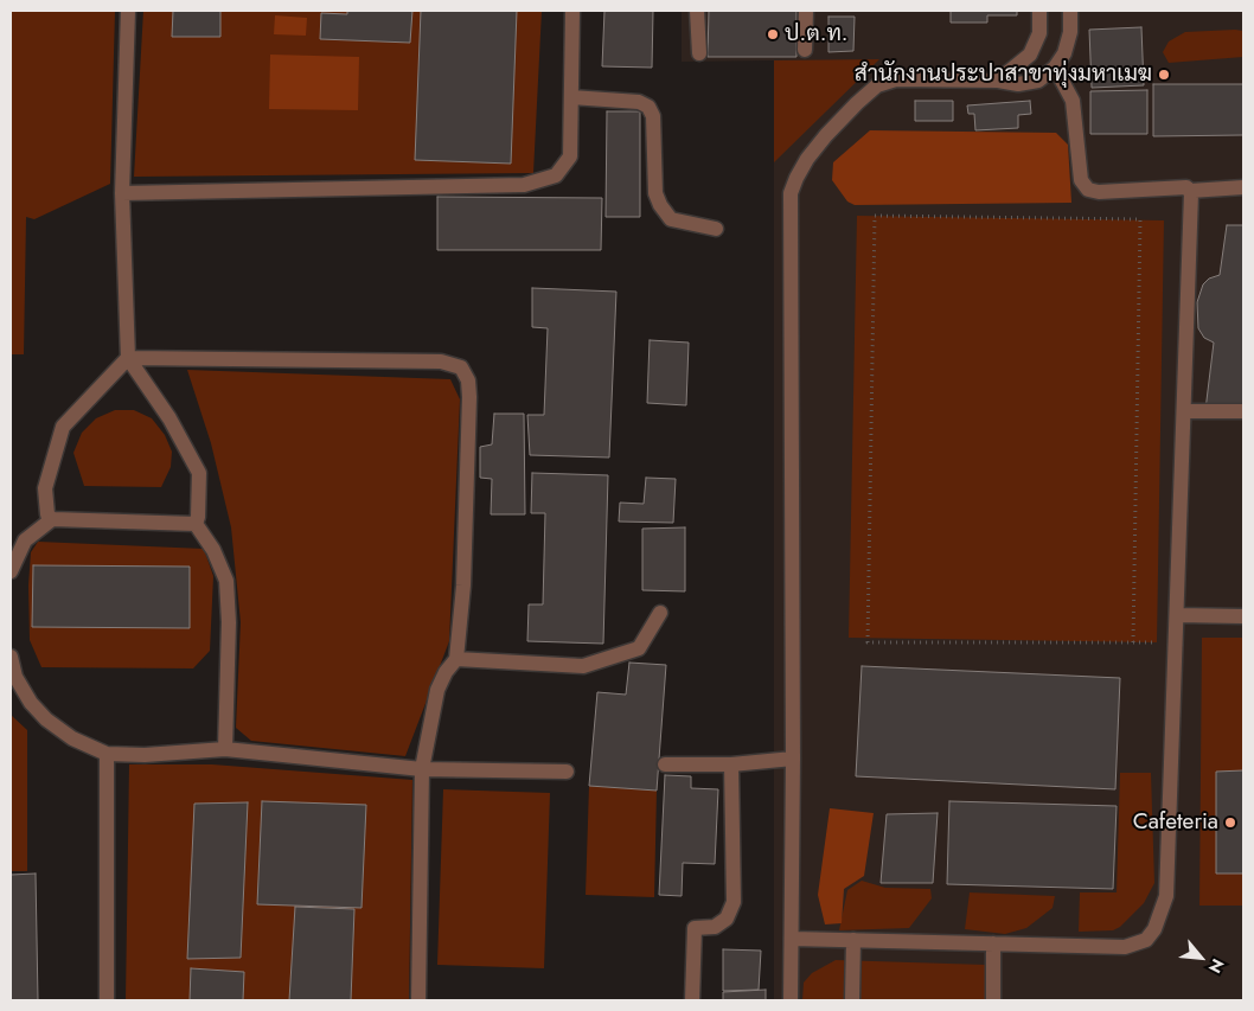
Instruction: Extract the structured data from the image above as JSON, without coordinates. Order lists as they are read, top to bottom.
{
  "places": ["ป.ต.ท.", "สำนักงานประปาสาขาทุ่งมหาเมฆ", "Cafeteria"],
  "north": "bottom right"
}
